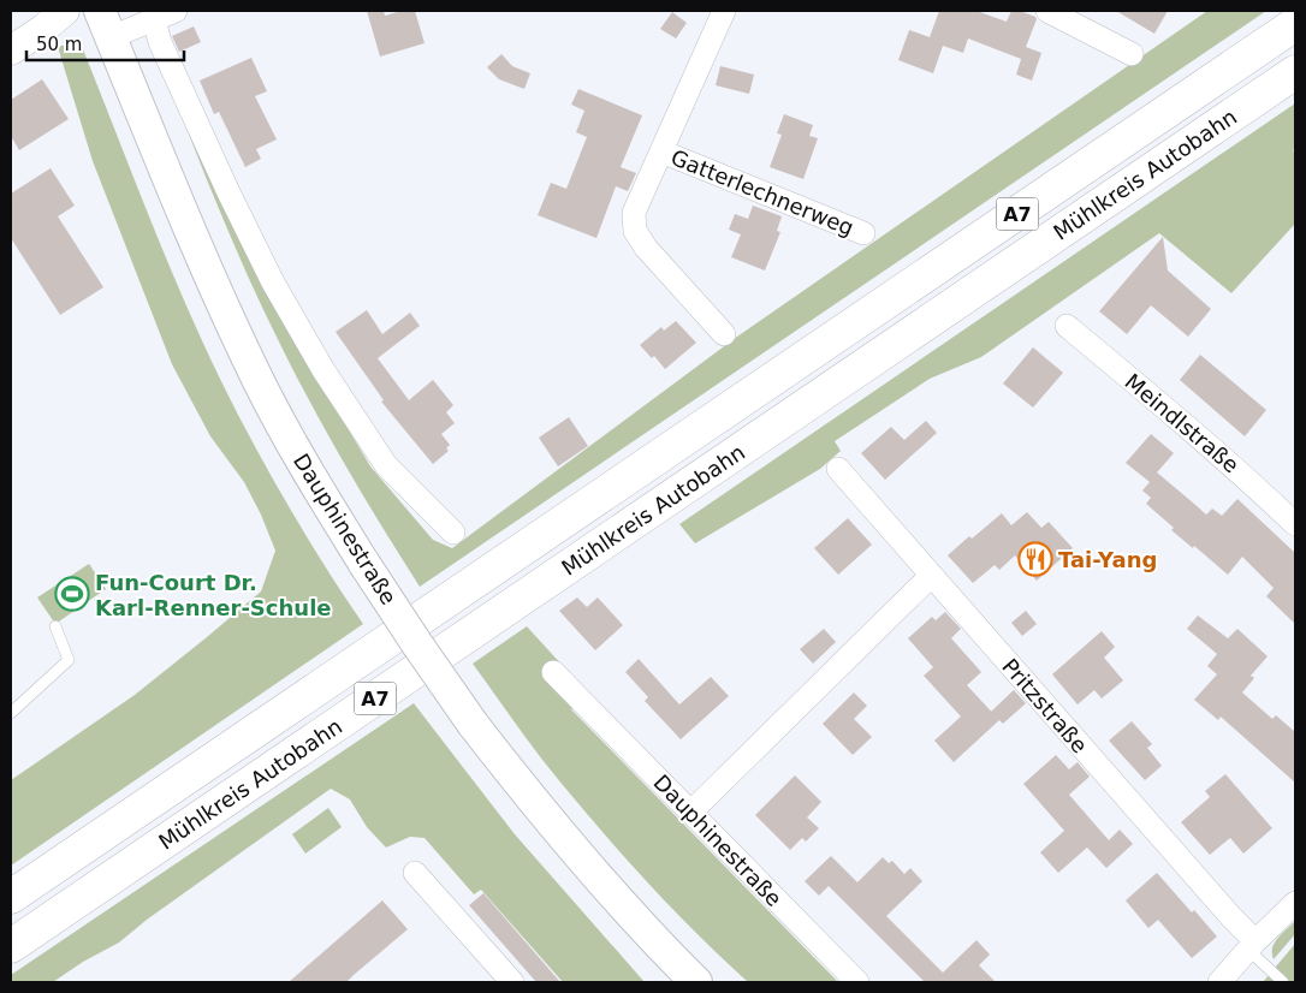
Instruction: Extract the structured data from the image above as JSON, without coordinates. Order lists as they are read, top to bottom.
{
  "streets": {
    "highway": ["Mühlkreis Autobahn", "A7"],
    "main road": ["Dauphinestraße"],
    "street": ["Gatterlechnerweg", "Meindlstraße", "Pritzstraße"]
  },
  "places": {
    "restaurant": ["Tai-Yang"],
    "sports": ["Fun-Court Dr. Karl-Renner-Schule"]
  },
  "scale_bar": "50 m"
}
